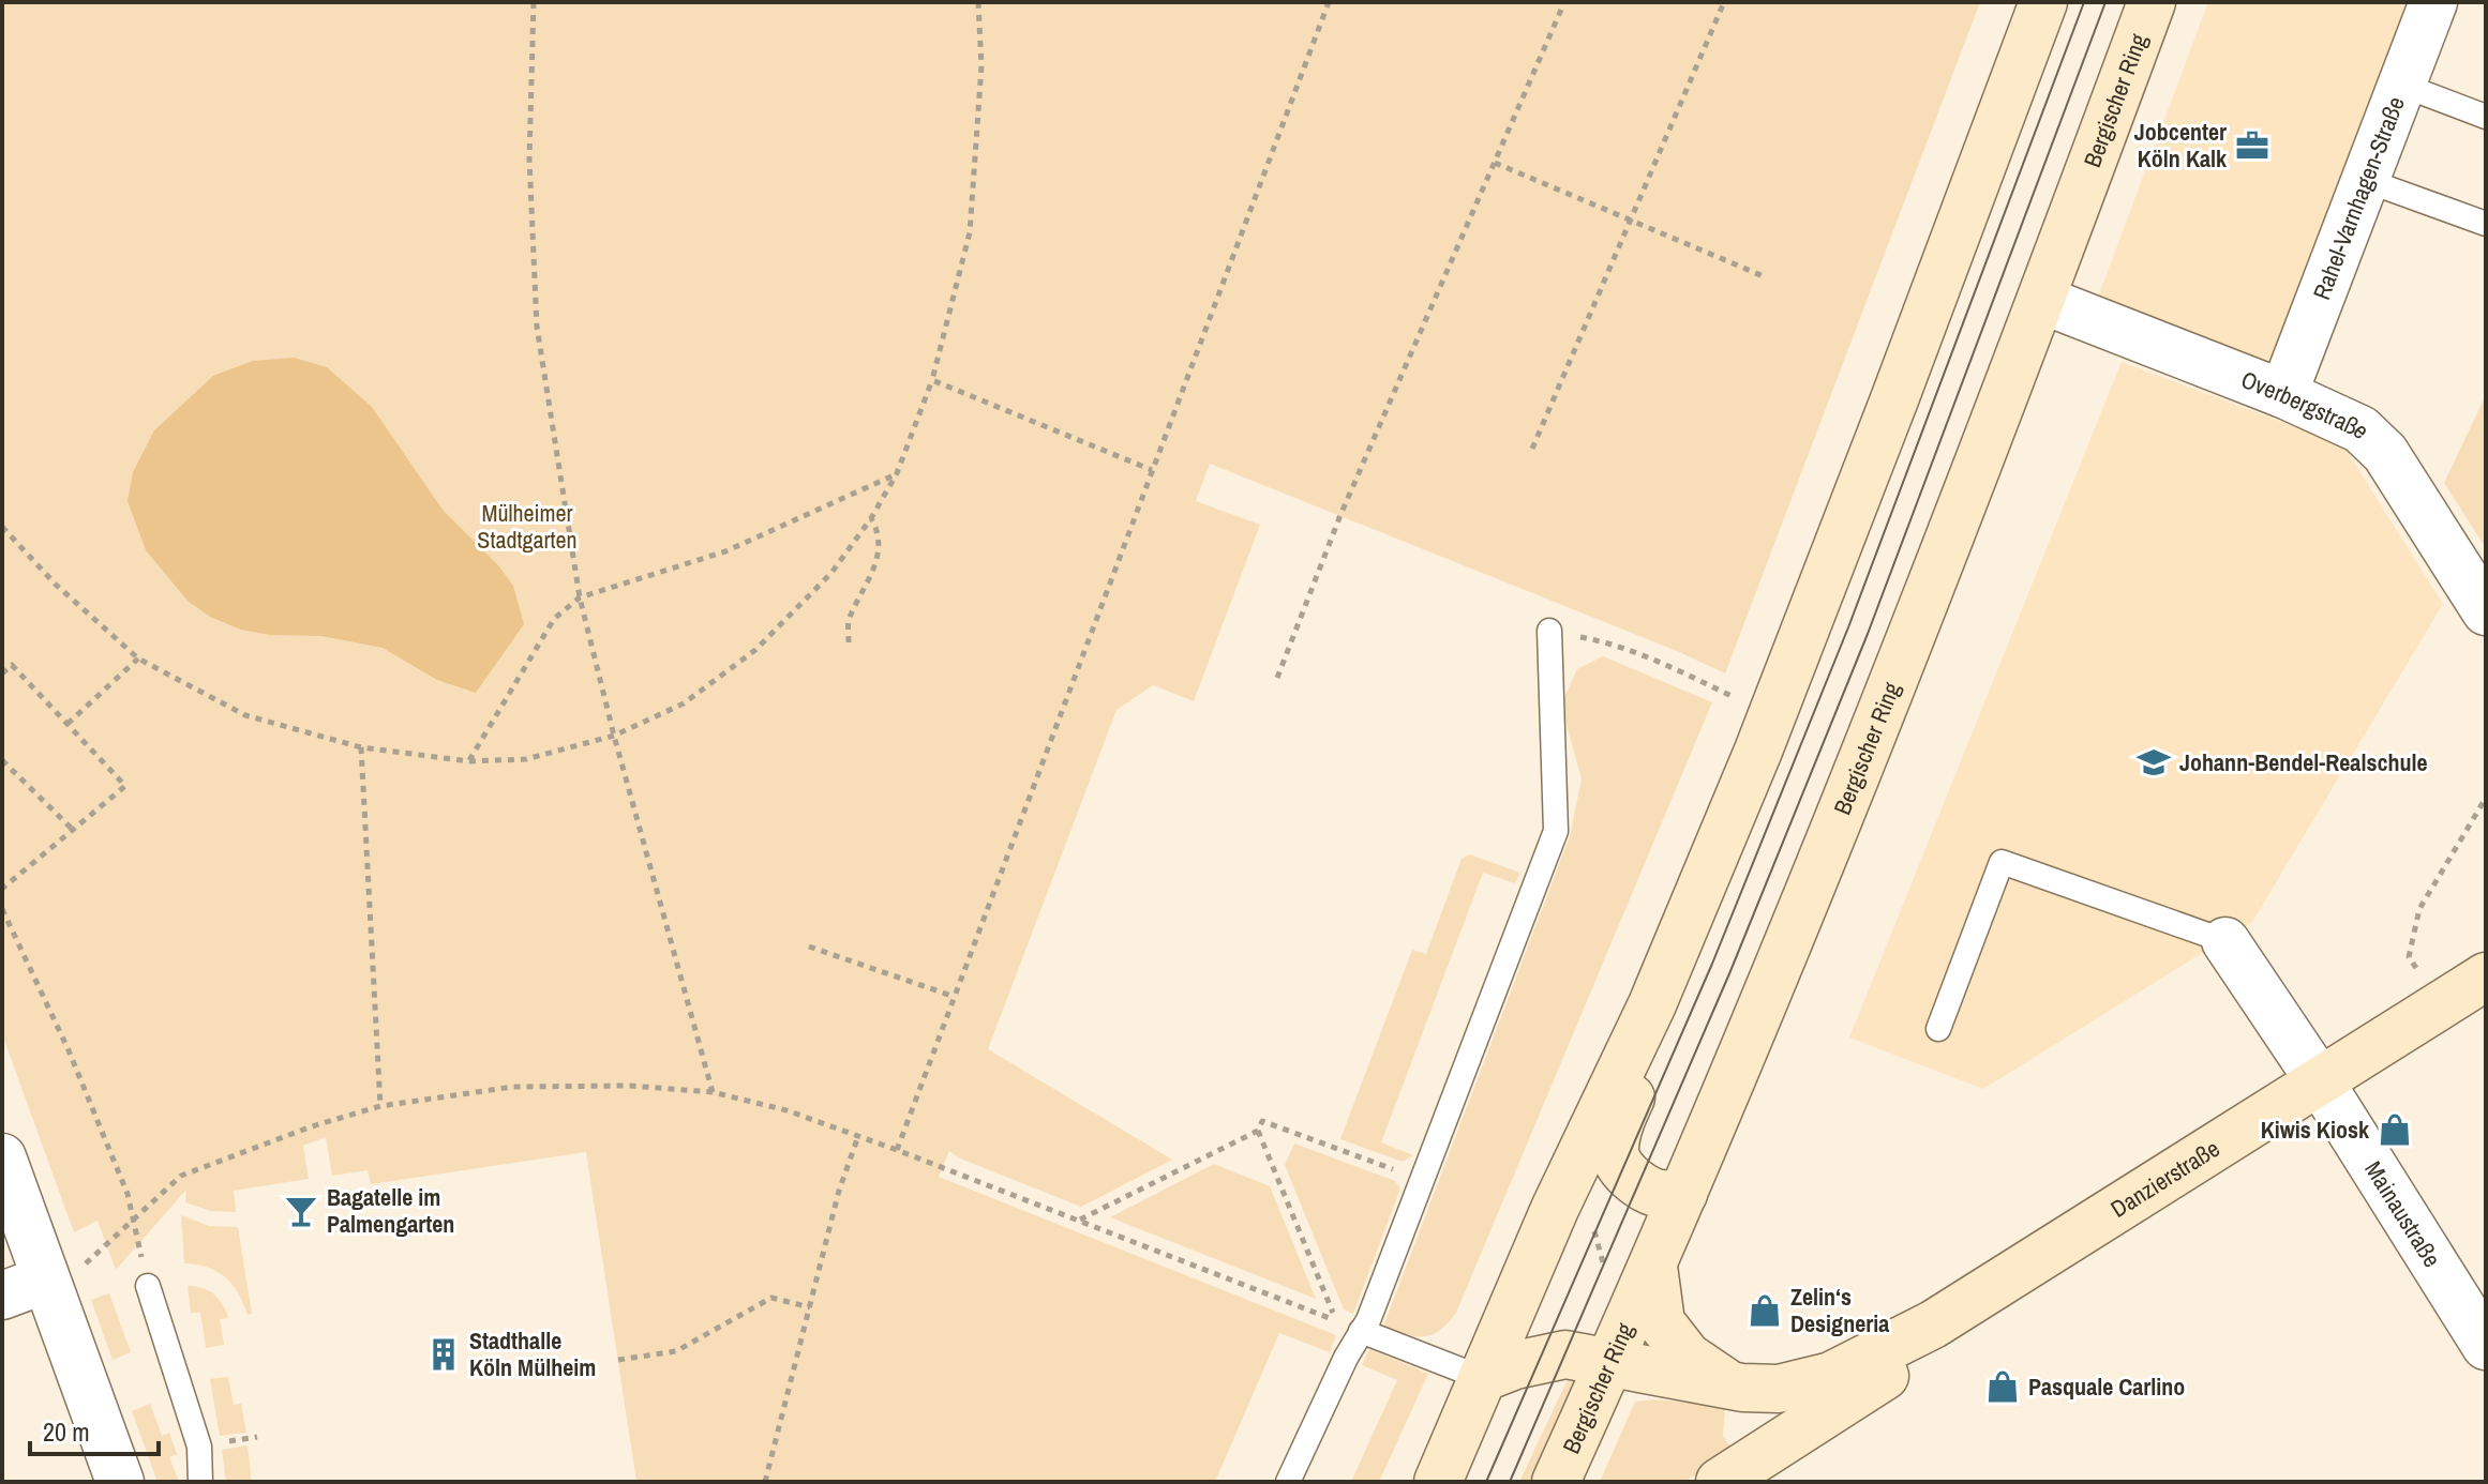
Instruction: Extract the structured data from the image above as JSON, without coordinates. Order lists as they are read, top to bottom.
{
  "streets": {
    "main road": ["Bergischer Ring", "Danzierstraße"],
    "street": ["Rahel-Varnhagen-Straße", "Overbergstraße", "Mainaustraße"]
  },
  "crossings": [
    ["Bergischer Ring", "Overbergstraße"],
    ["Bergischer Ring", "Danzierstraße"],
    ["Rahel-Varnhagen-Straße", "Overbergstraße"],
    ["Danzierstraße", "Mainaustraße"]
  ],
  "parks": ["Mülheimer Stadtgarten"],
  "places": {
    "office": ["Jobcenter Köln Kalk"],
    "school or university": ["Johann-Bendel-Realschule"],
    "shop": ["Kiwis Kiosk", "Zelin‘s Designeria", "Pasquale Carlino"],
    "bar": ["Bagatelle im Palmengarten"],
    "building": ["Stadthalle Köln Mülheim"]
  },
  "scale_bar": "20 m"
}
